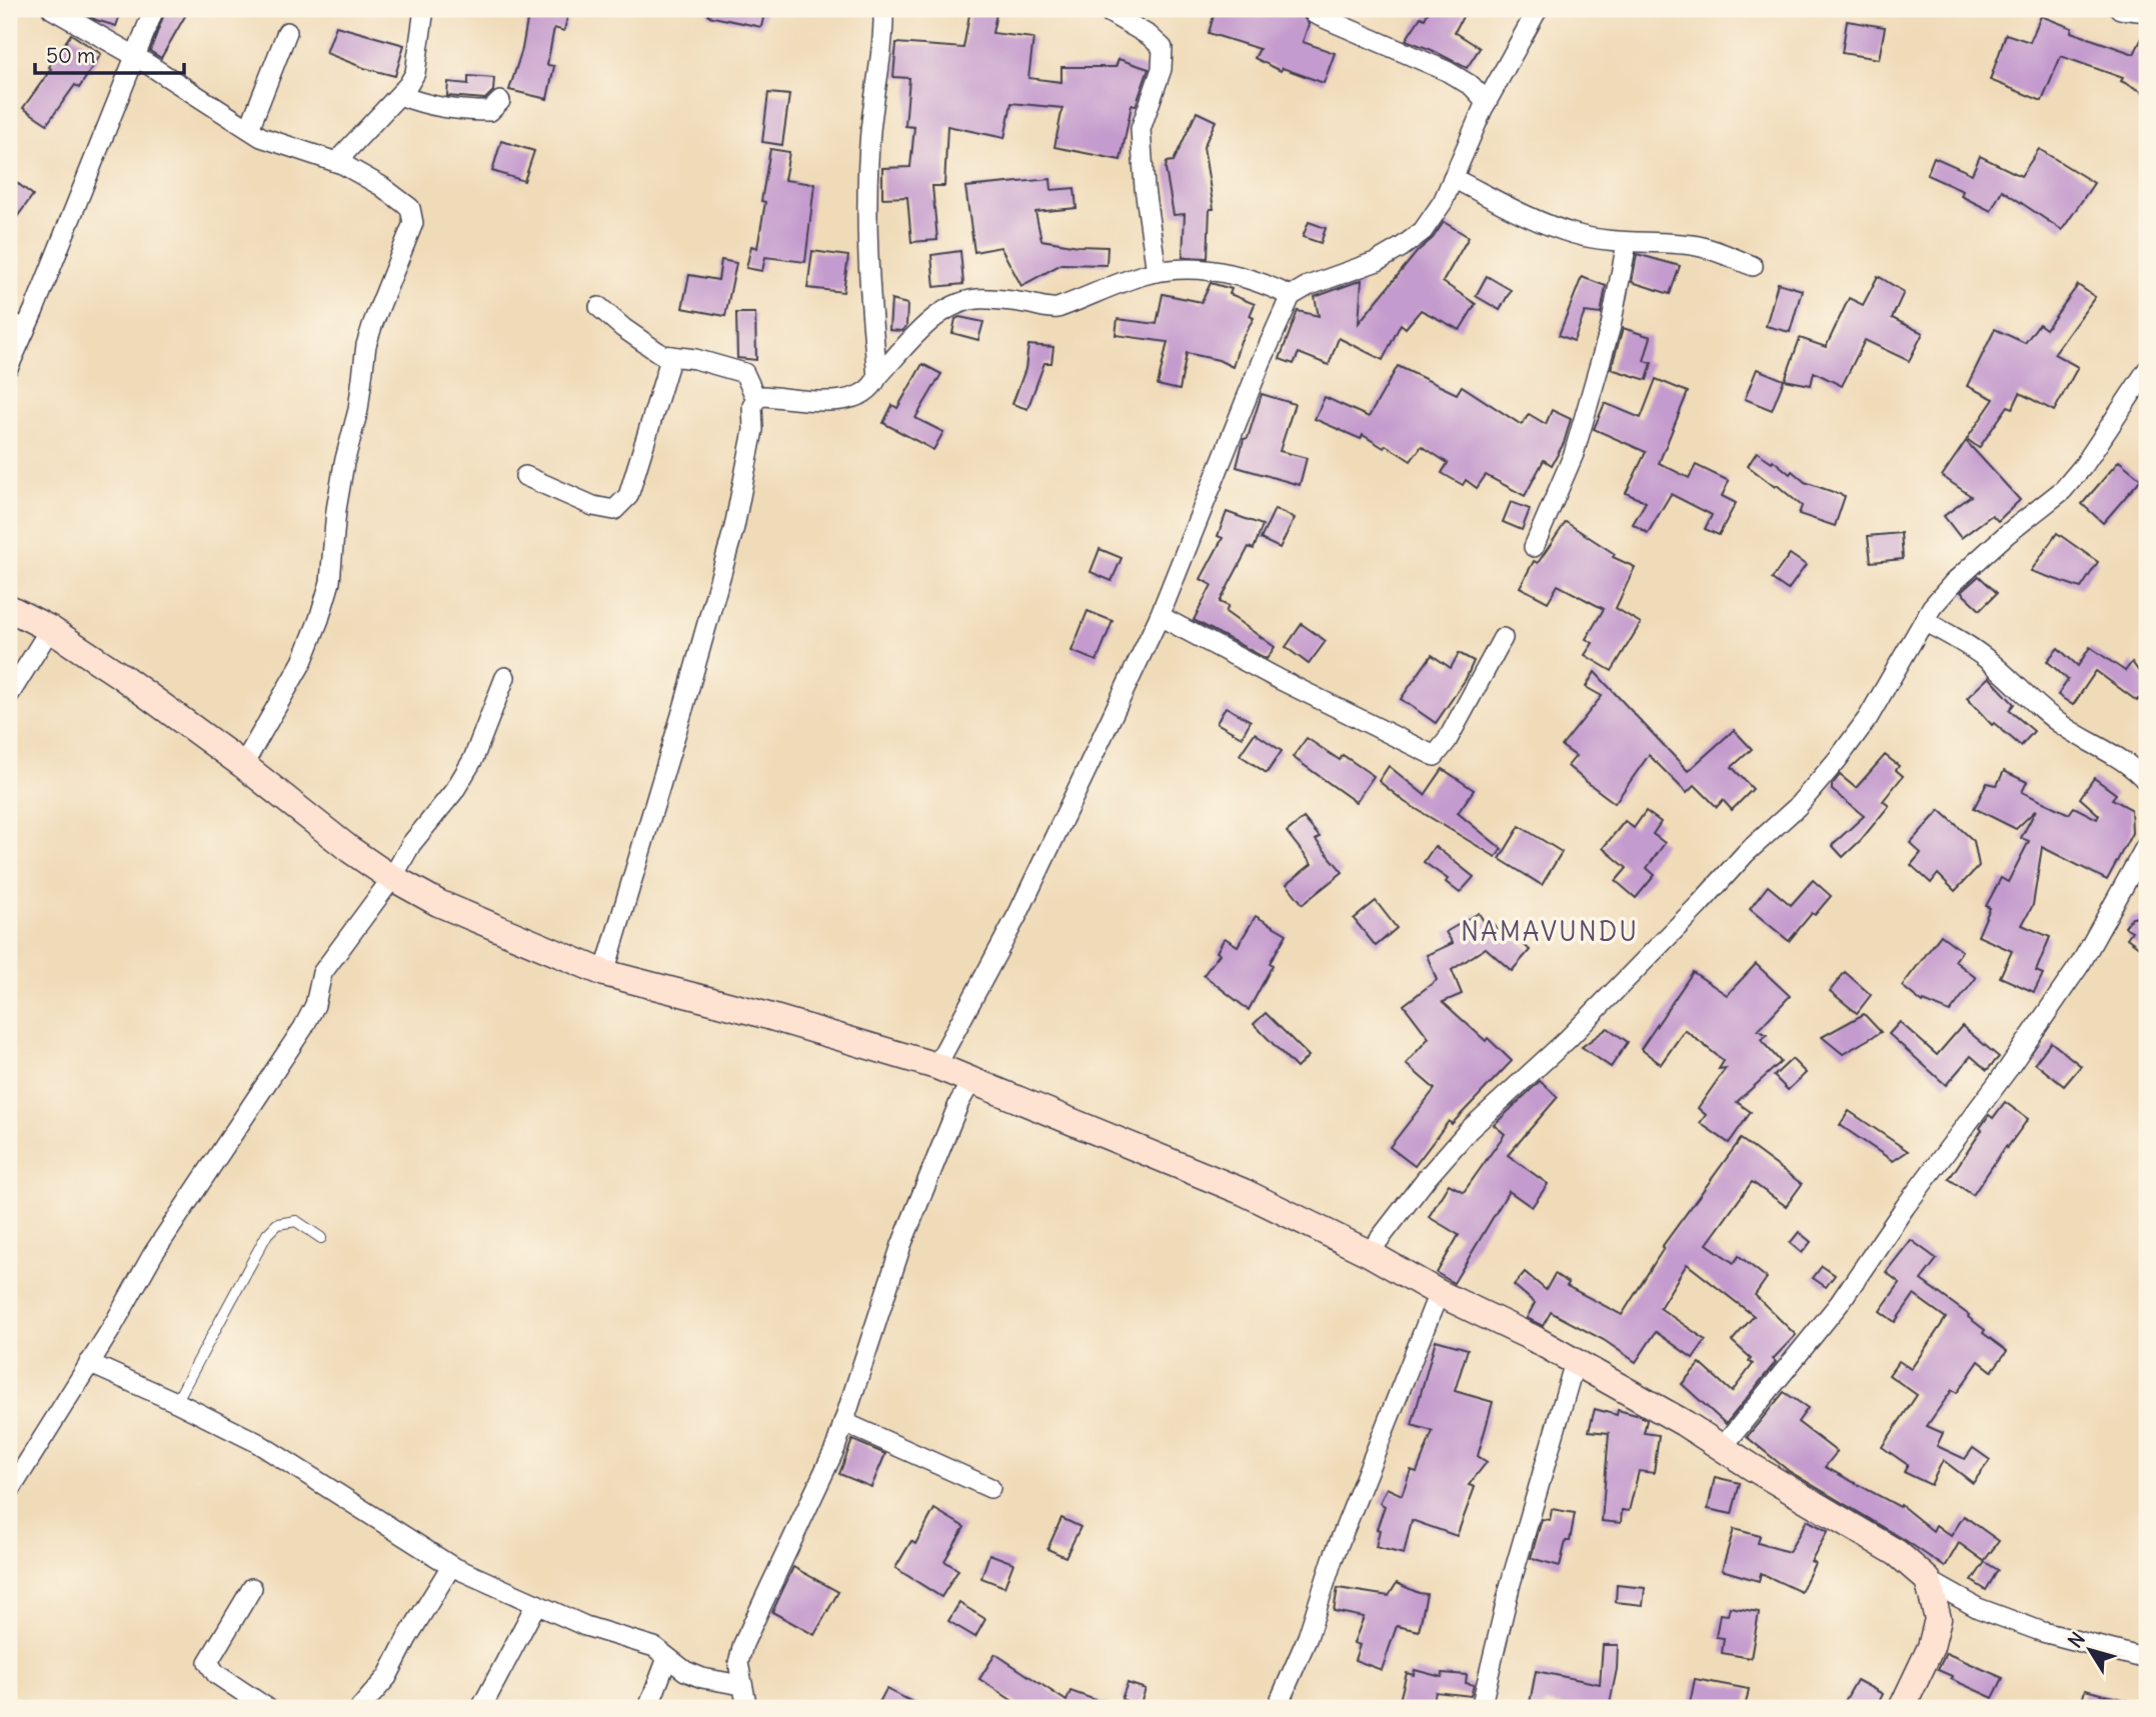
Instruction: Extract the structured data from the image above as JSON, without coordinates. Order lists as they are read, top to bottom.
{
  "districts": ["NAMAVUNDU"],
  "scale_bar": "50 m",
  "north": "top left"
}
